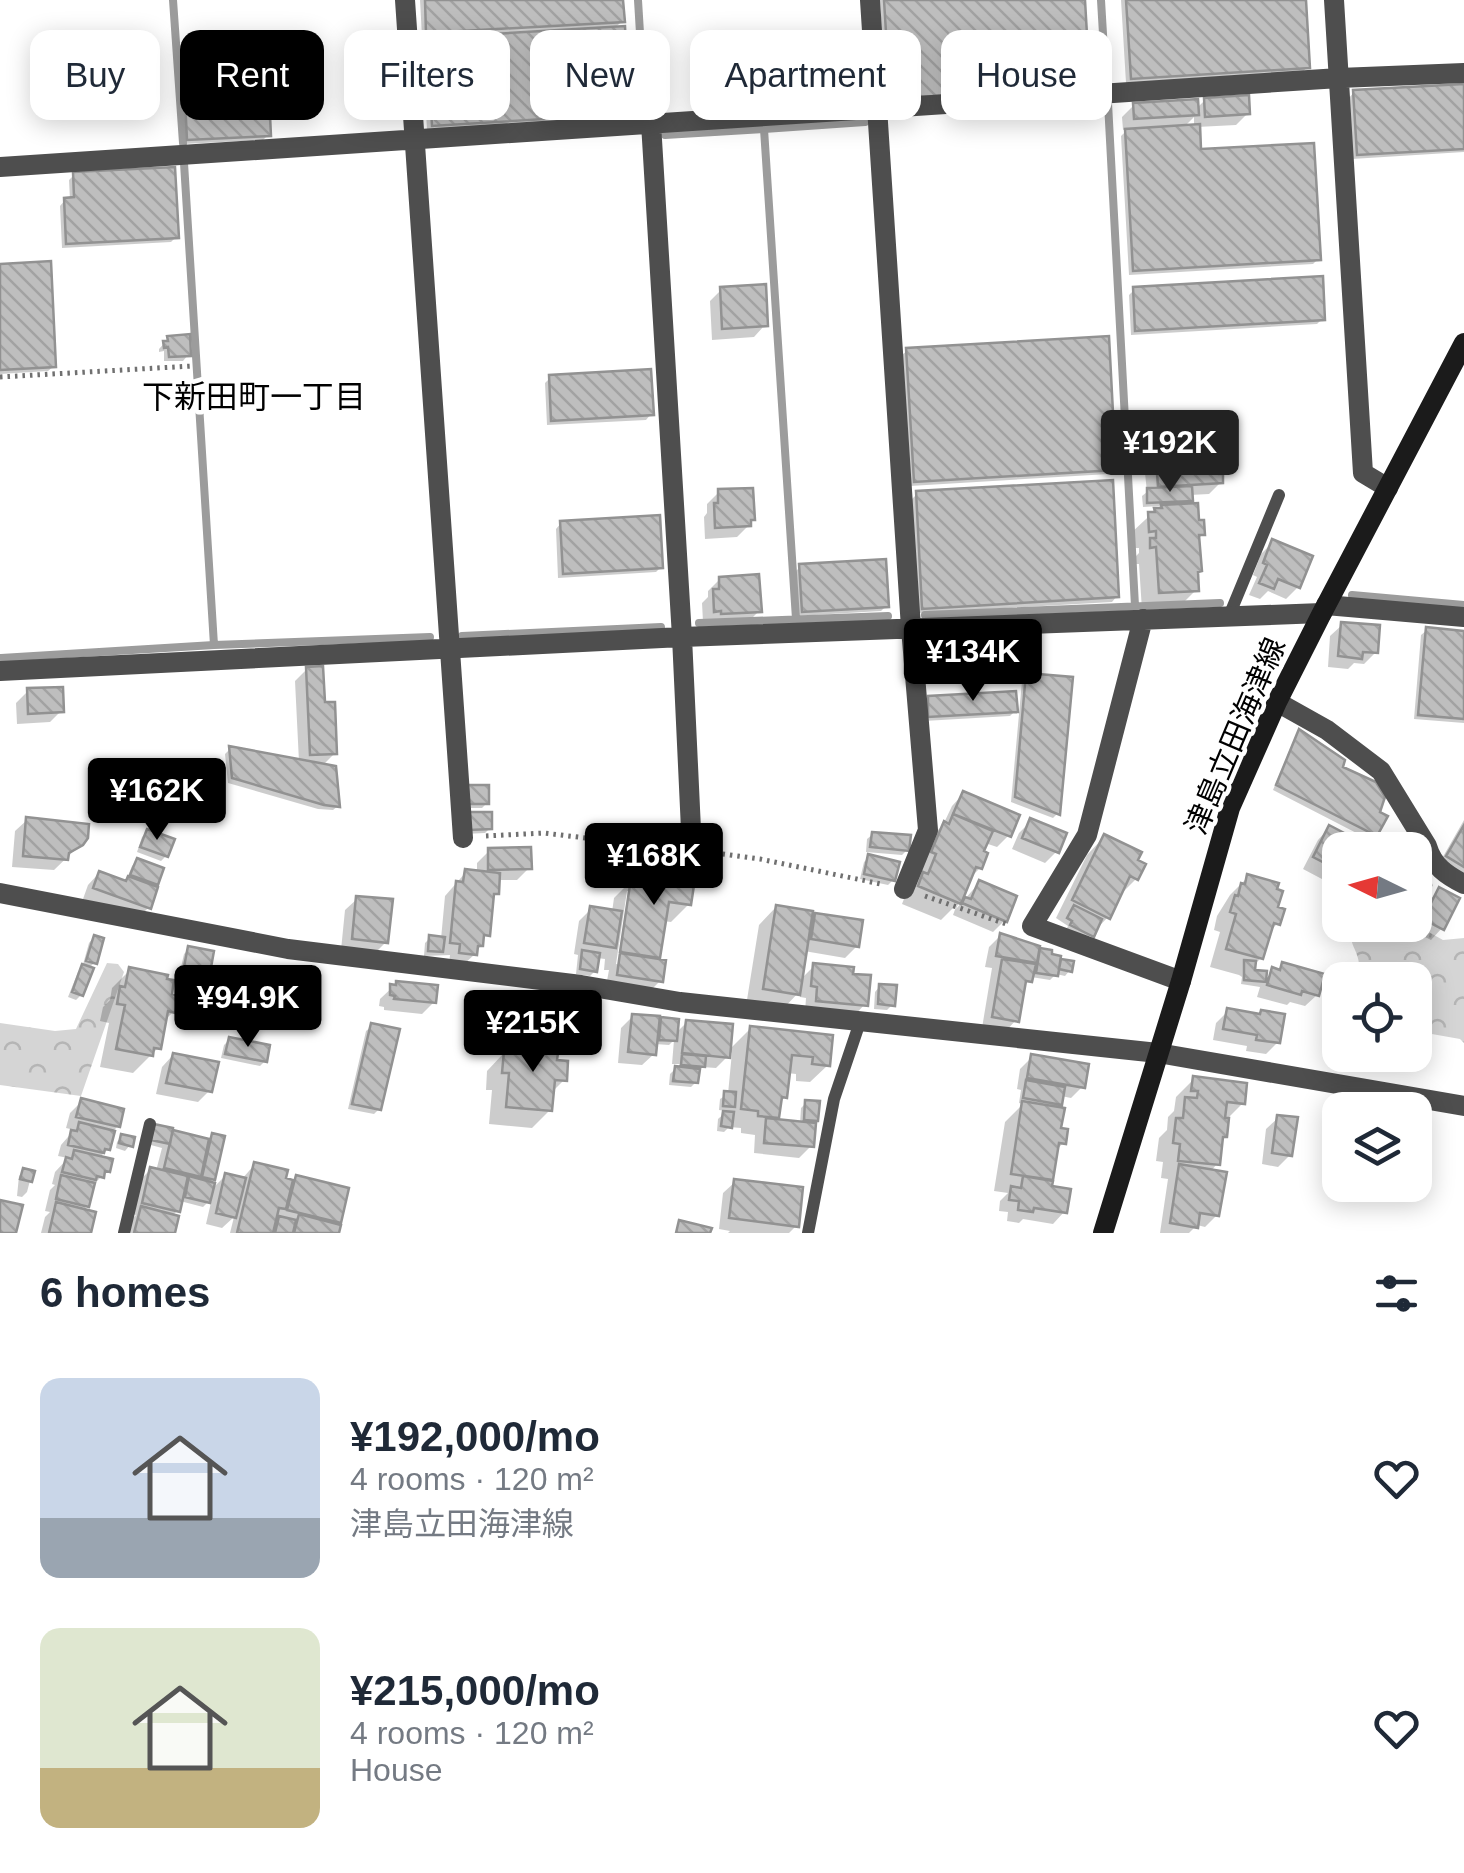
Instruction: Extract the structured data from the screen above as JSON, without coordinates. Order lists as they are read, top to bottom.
{
  "streets": {
    "main road": ["津島立田海津線"]
  },
  "districts": ["下新田町一丁目"],
  "north": "left",
  "page": {
    "chip": [
      "Buy",
      "Rent",
      "Filters",
      "New",
      "Apartment",
      "House"
    ],
    "price": [
      "¥192K",
      "¥134K",
      "¥162K",
      "¥168K",
      "¥94.9K",
      "¥215K"
    ],
    "heading": "6 homes",
    "list": [
      {
        "name": "¥192,000/mo",
        "note": "4 rooms · 120 m² · 津島立田海津線"
      },
      {
        "name": "¥215,000/mo",
        "note": "4 rooms · 120 m² · House"
      }
    ]
  }
}
